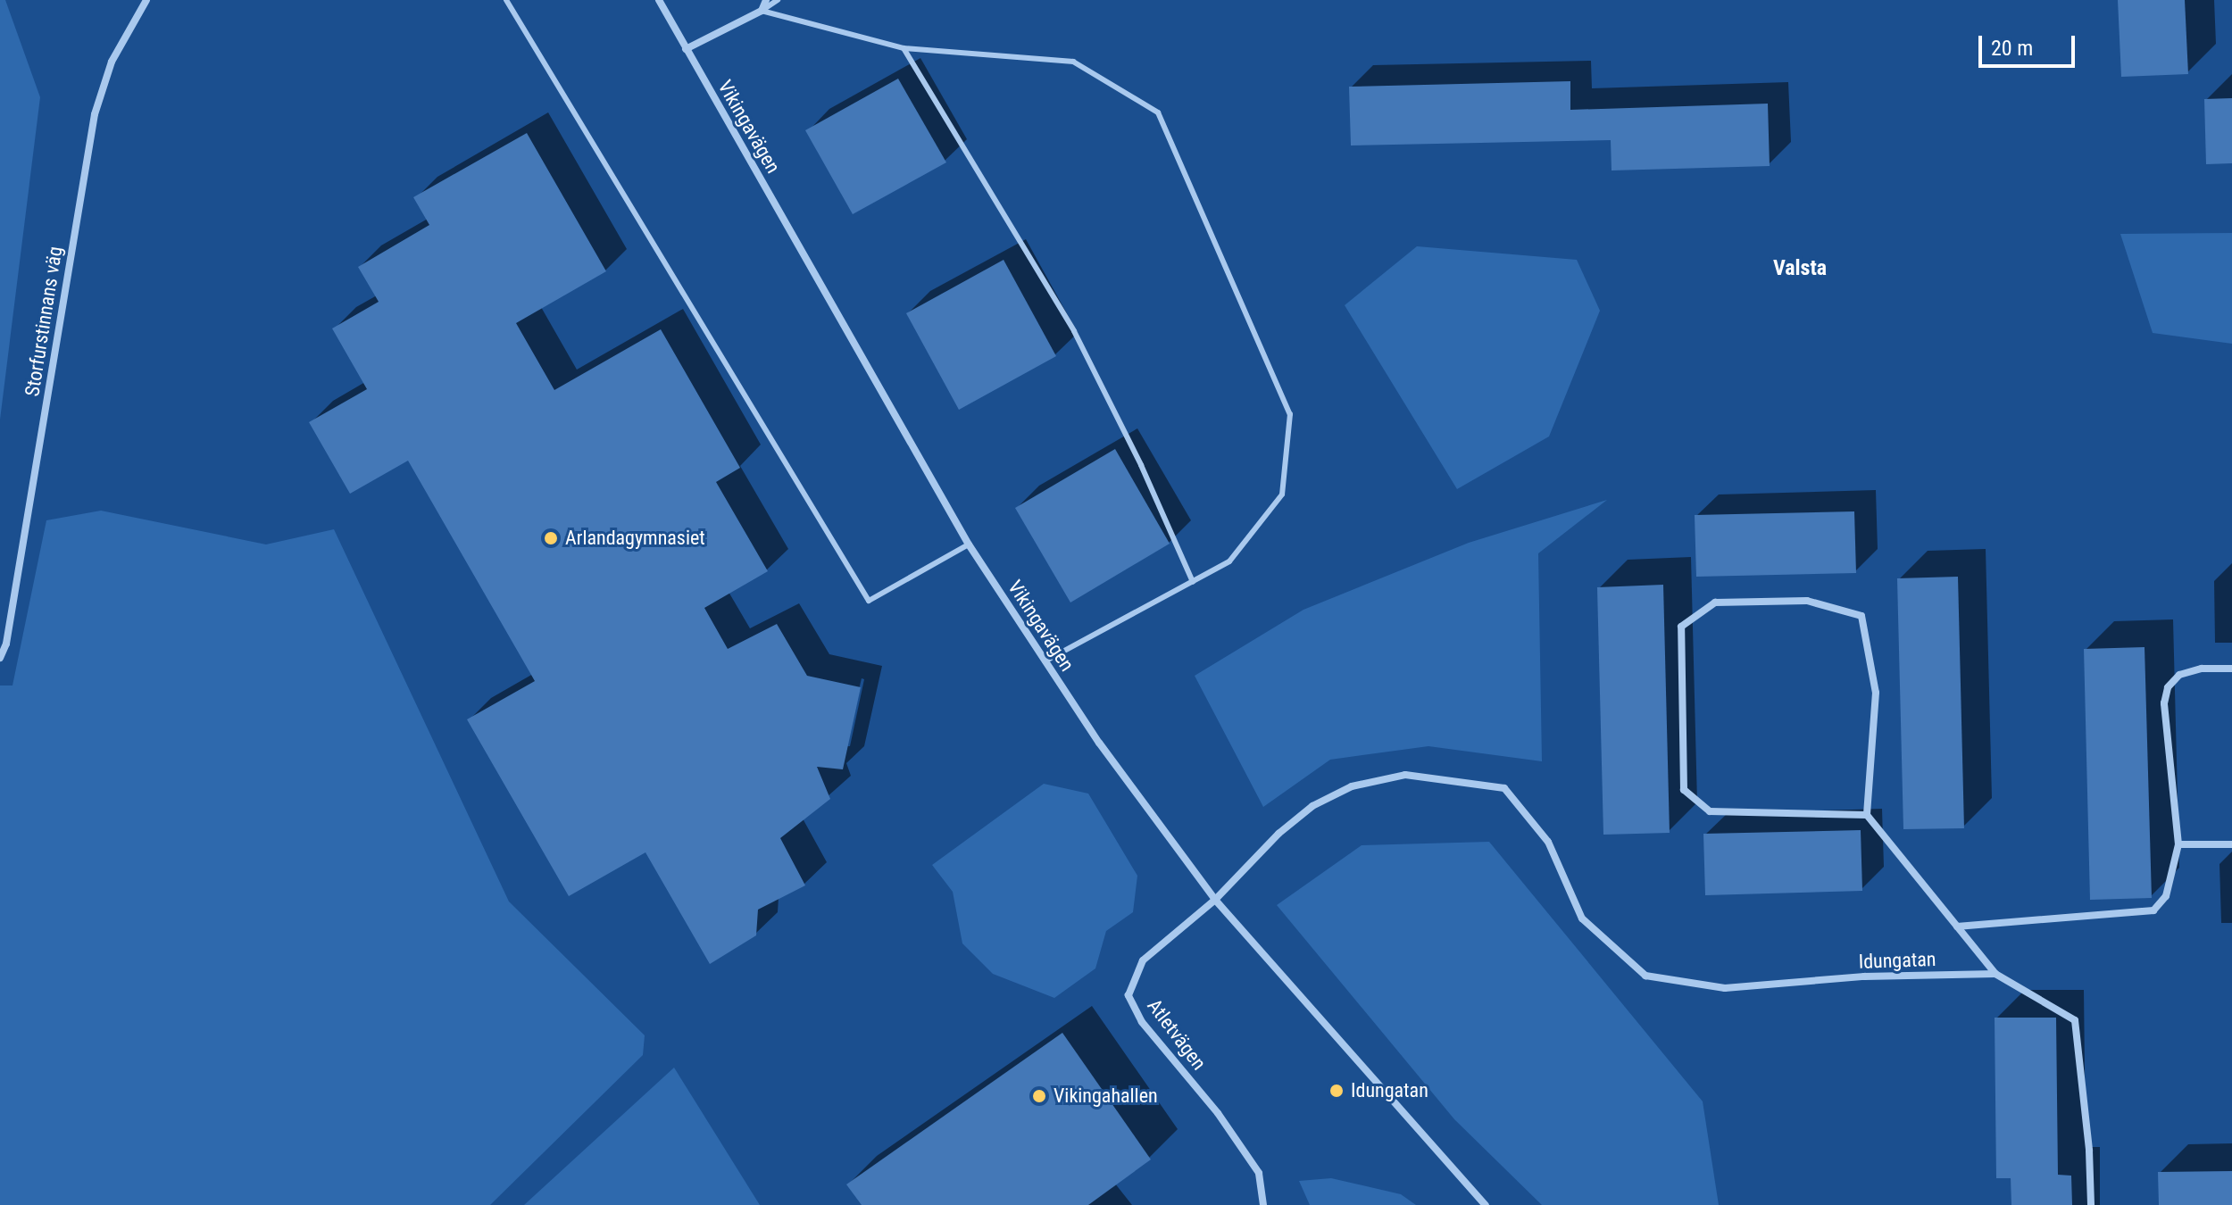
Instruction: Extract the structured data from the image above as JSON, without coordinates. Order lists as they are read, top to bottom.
{
  "streets": {
    "street": [
      "Vikingavägen",
      "Storfurstinnans väg",
      "Idungatan",
      "Atletvägen"
    ]
  },
  "crossings": [
    ["Vikingavägen", "Idungatan"],
    ["Vikingavägen", "Atletvägen"],
    ["Idungatan", "Atletvägen"]
  ],
  "districts": ["Valsta"],
  "places": ["Arlandagymnasiet", "Idungatan", "Vikingahallen"],
  "scale_bar": "20 m"
}
